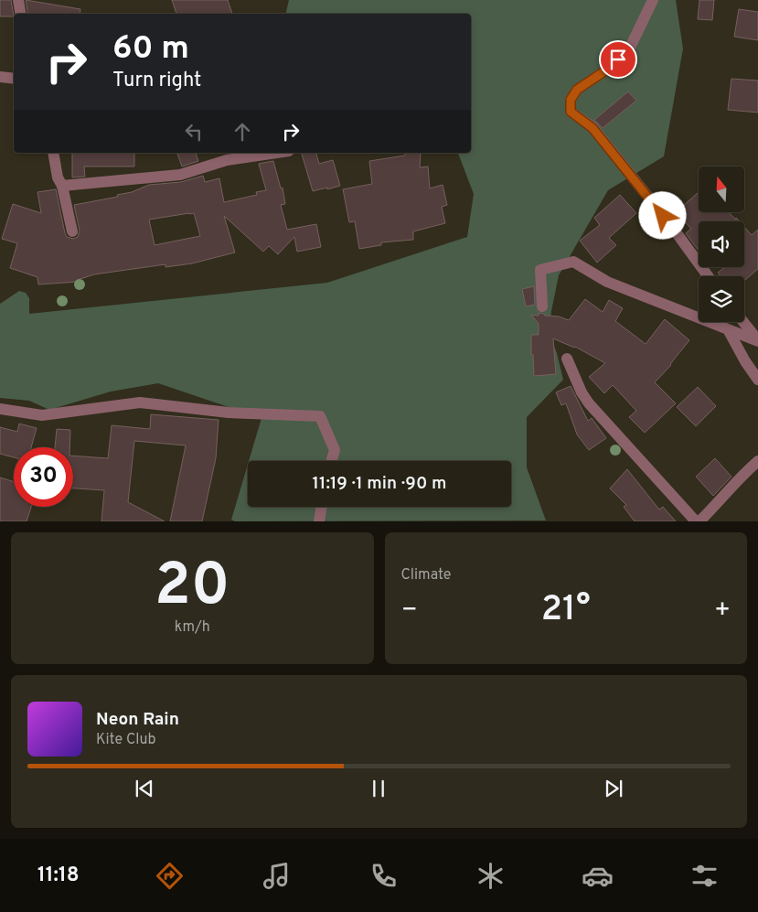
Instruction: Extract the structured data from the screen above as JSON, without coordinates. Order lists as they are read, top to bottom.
{
  "north": "top",
  "page": {
    "turn": ["60 m", "Turn right"],
    "limit": "30",
    "trip": "11:19 · 1 min · 90 m",
    "tile": [
      ["20", "km/h"],
      "Climate"
    ],
    "heat": ["−", "21°", "+"],
    "song": ["Neon Rain", "Kite Club"],
    "tabs": "11:18"
  }
}
